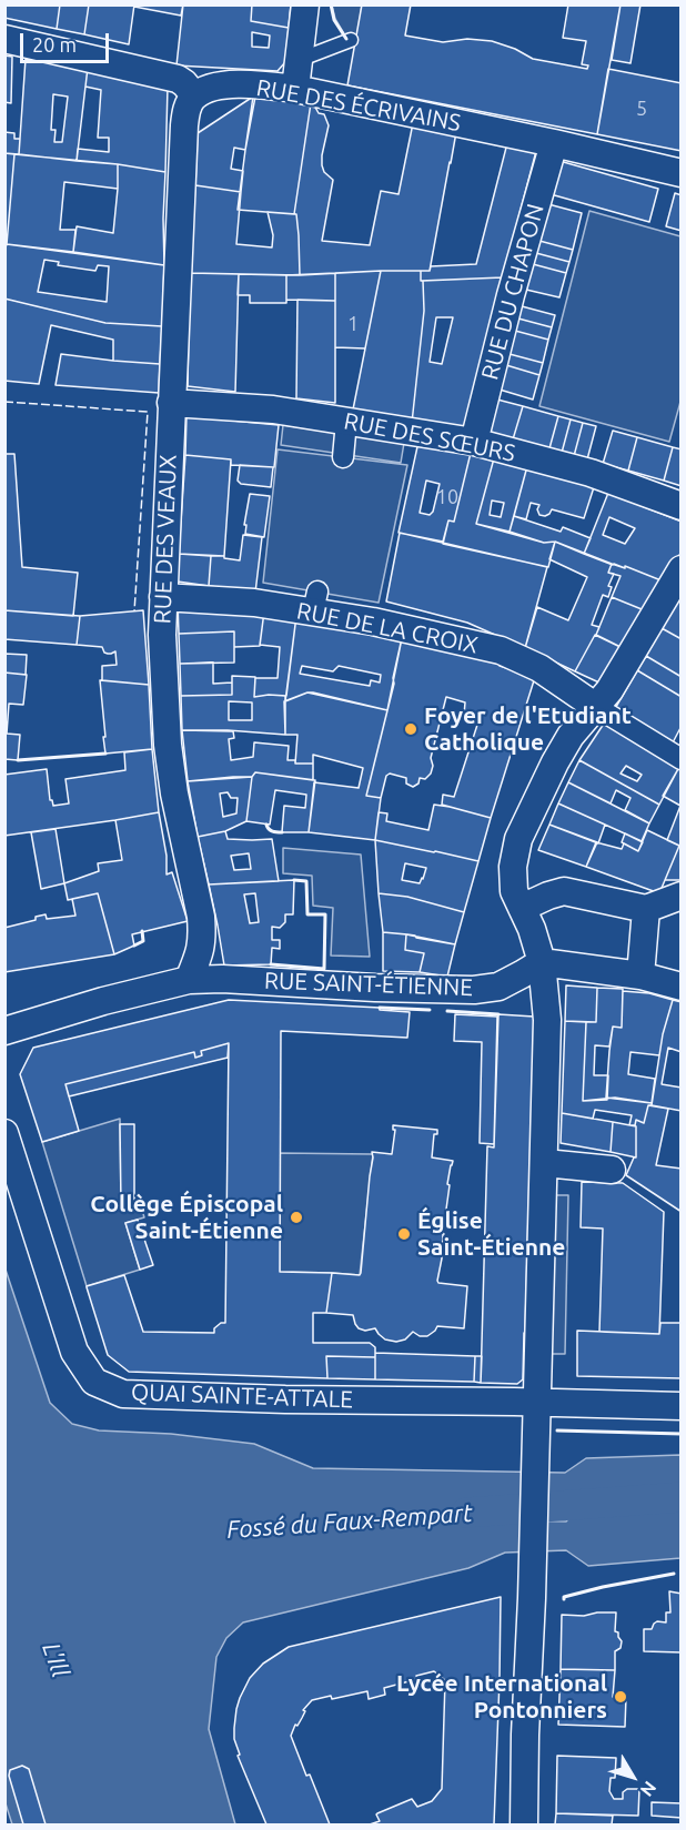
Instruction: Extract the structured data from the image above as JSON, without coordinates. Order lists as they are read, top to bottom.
{
  "streets": {
    "street": [
      "RUE DES ÉCRIVAINS",
      "RUE DU CHAPON",
      "RUE DES SŒURS",
      "RUE DES VEAUX",
      "RUE DE LA CROIX",
      "RUE SAINT-ÉTIENNE",
      "QUAI SAINTE-ATTALE"
    ]
  },
  "crossings": [
    ["RUE DES ÉCRIVAINS", "RUE DU CHAPON"],
    ["RUE DES ÉCRIVAINS", "RUE DES VEAUX"],
    ["RUE DU CHAPON", "RUE DES SŒURS"],
    ["RUE DES SŒURS", "RUE DES VEAUX"],
    ["RUE DES VEAUX", "RUE DE LA CROIX"],
    ["RUE DES VEAUX", "RUE SAINT-ÉTIENNE"]
  ],
  "water": ["Fossé du Faux-Rempart", "L'Ill"],
  "places": [
    "Foyer de l'Etudiant Catholique",
    "Collège Épiscopal Saint-Étienne",
    "Église Saint-Étienne",
    "Lycée International Pontonniers"
  ],
  "house_numbers": ["5", "1", "10"],
  "scale_bar": "20 m",
  "north": "bottom right"
}
